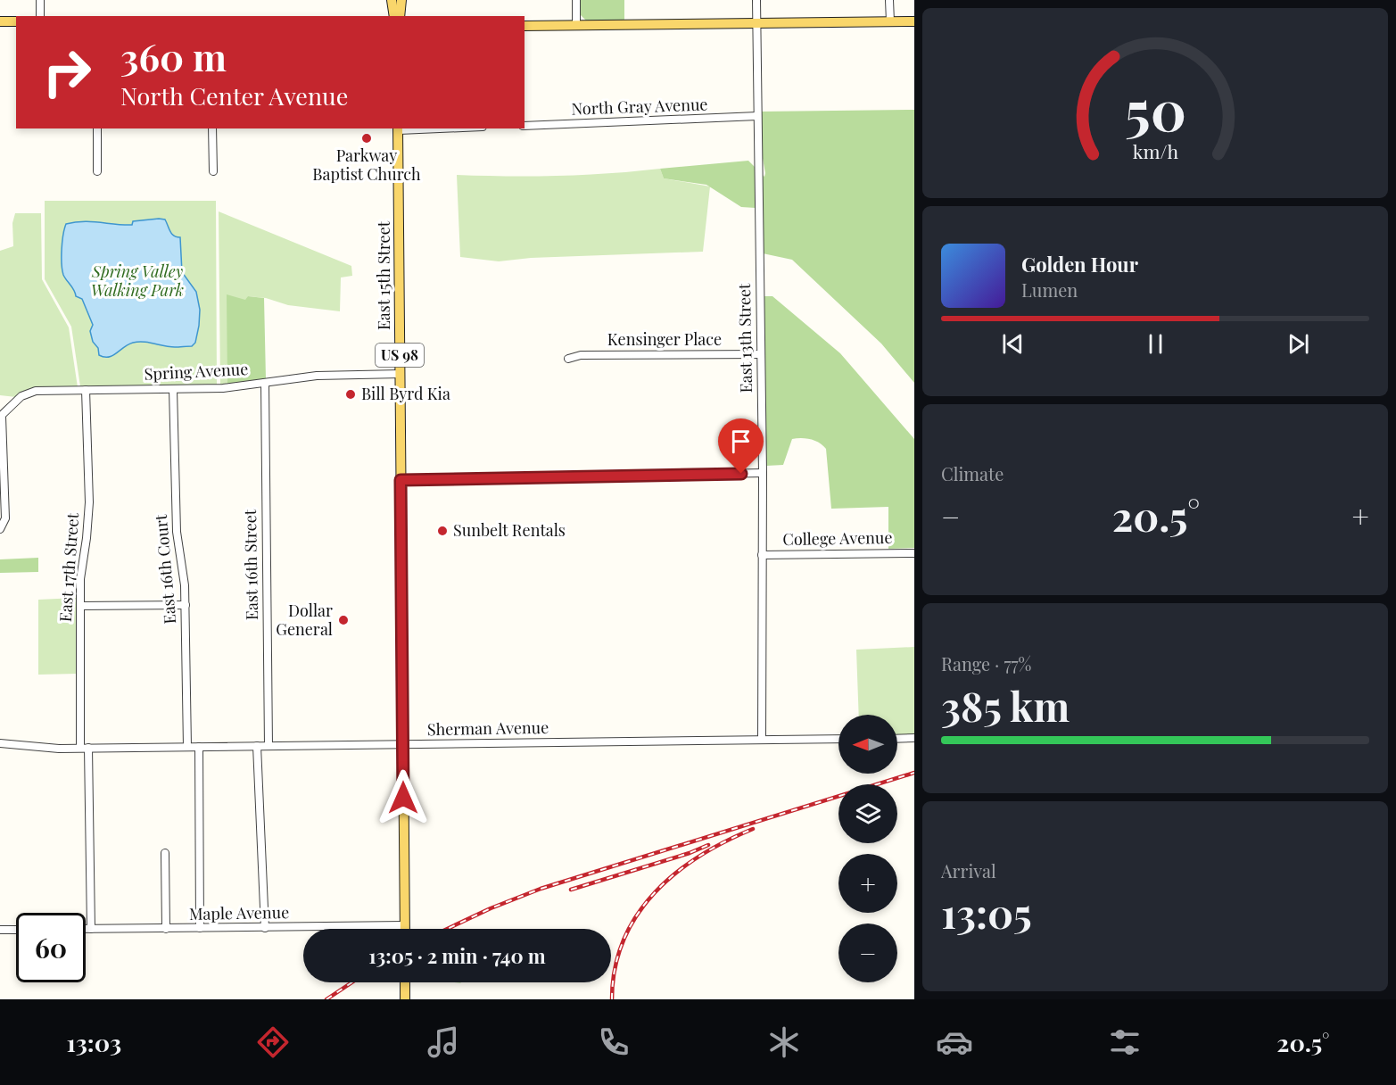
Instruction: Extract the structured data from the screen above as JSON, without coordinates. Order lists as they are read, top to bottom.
{
  "streets": {
    "main road": ["East 15th Street", "US 98"],
    "street": [
      "North Gray Avenue",
      "East 13th Street",
      "Kensinger Place",
      "Spring Avenue",
      "College Avenue",
      "East 16th Street",
      "East 17th Street",
      "East 16th Court",
      "Sherman Avenue",
      "Maple Avenue"
    ]
  },
  "crossings": [
    ["North Gray Avenue", "East 13th Street"],
    ["East 15th Street", "Spring Avenue"],
    ["East 15th Street", "Sherman Avenue"],
    ["East 15th Street", "Maple Avenue"],
    ["East 13th Street", "Kensinger Place"],
    ["East 13th Street", "College Avenue"],
    ["East 13th Street", "Sherman Avenue"],
    ["Spring Avenue", "East 16th Street"],
    ["Spring Avenue", "East 17th Street"],
    ["Spring Avenue", "East 16th Court"],
    ["East 16th Street", "Sherman Avenue"],
    ["East 17th Street", "Sherman Avenue"],
    ["East 17th Street", "Maple Avenue"],
    ["East 16th Court", "Sherman Avenue"]
  ],
  "parks": ["Spring Valley Walking Park"],
  "places": [
    "Parkway Baptist Church",
    "Bill Byrd Kia",
    "Sunbelt Rentals",
    "Dollar General"
  ],
  "north": "left",
  "page": {
    "turn": ["360 m", "North Center Avenue"],
    "song": ["Golden Hour", "Lumen"],
    "tile": [
      "Climate",
      ["Range · 77%", "385 km"],
      ["Arrival", "13:05"]
    ],
    "heat": ["−", "20.5°", "+"],
    "map_buttons": ["+", "−"],
    "limit": "60",
    "trip": "13:05 · 2 min · 740 m",
    "tabs": ["13:03", "20.5°"],
    "gauge": ["50", "km/h"]
  }
}
